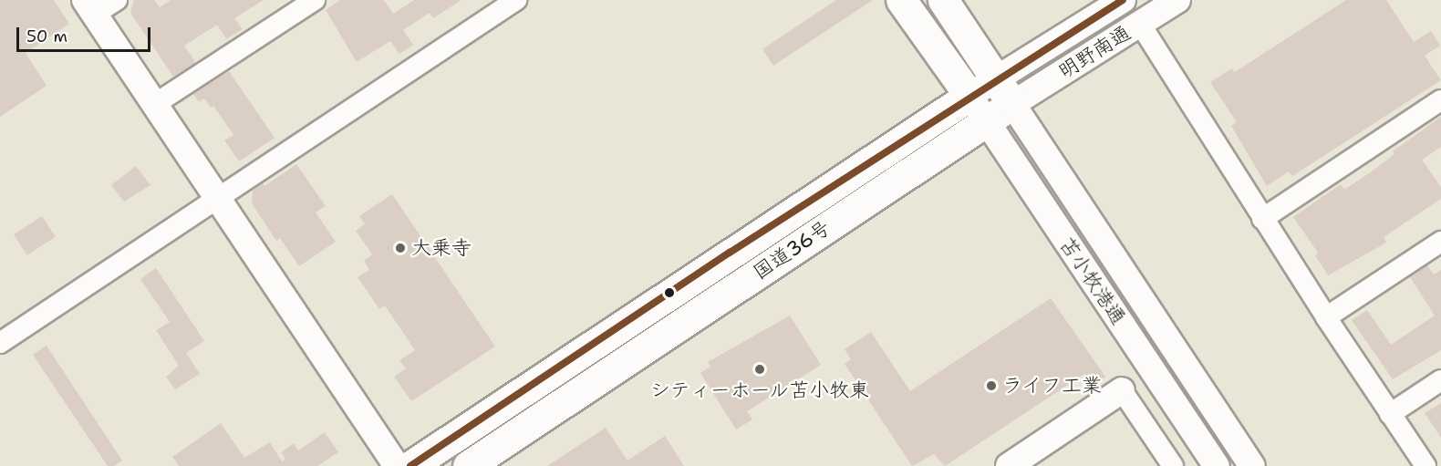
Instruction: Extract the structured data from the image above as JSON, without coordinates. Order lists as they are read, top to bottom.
{
  "streets": {
    "highway": ["国道36号"],
    "street": ["明野南通", "苫小牧港通"]
  },
  "crossings": [
    ["明野南通", "国道36号"],
    ["明野南通", "苫小牧港通"],
    ["国道36号", "苫小牧港通"]
  ],
  "places": ["大乗寺", "シティーホール苫小牧東", "ライフ工業"],
  "scale_bar": "50 m"
}
